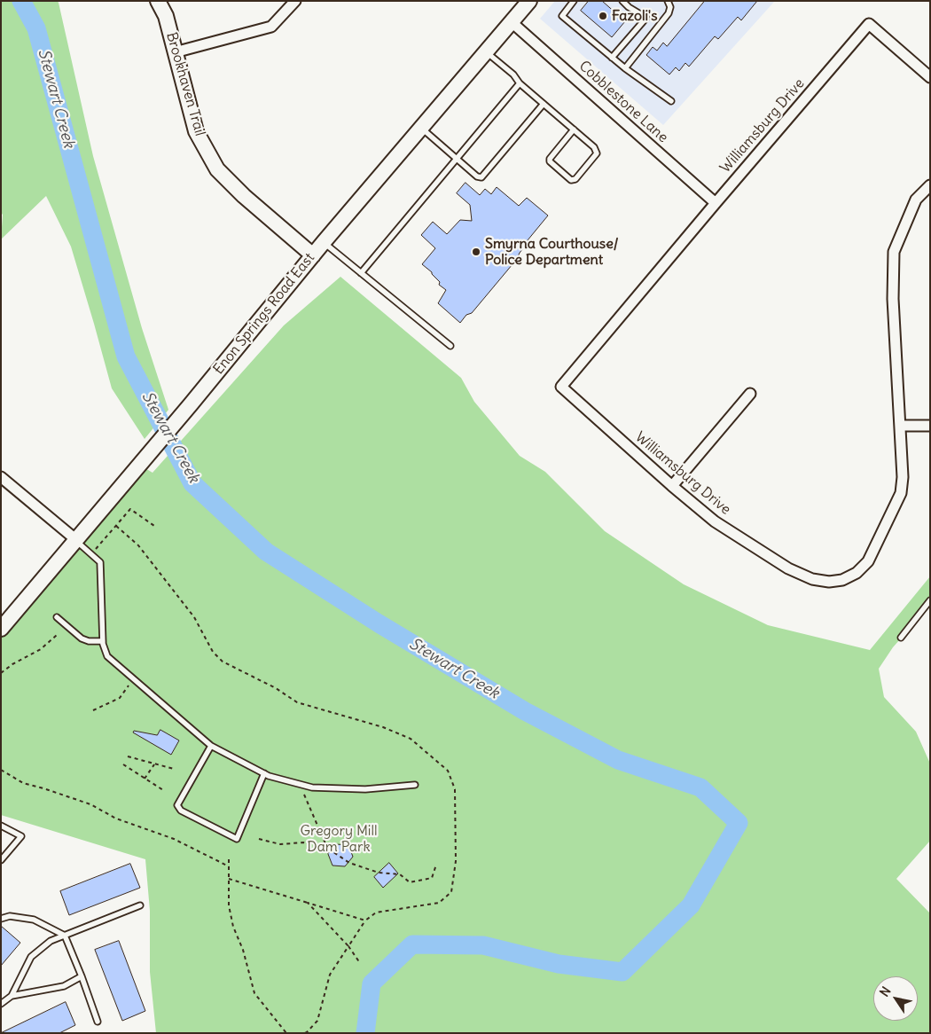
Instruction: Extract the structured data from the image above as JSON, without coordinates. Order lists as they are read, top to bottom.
{
  "streets": {
    "street": [
      "Brookhaven Trail",
      "Cobblestone Lane",
      "Williamsburg Drive",
      "Enon Springs Road East"
    ]
  },
  "crossings": [
    ["Brookhaven Trail", "Enon Springs Road East"],
    ["Cobblestone Lane", "Williamsburg Drive"],
    ["Cobblestone Lane", "Enon Springs Road East"]
  ],
  "water": ["Stewart Creek"],
  "parks": ["Gregory Mill Dam Park"],
  "places": ["Fazoli's", "Smyrna Courthouse/ Police Department"],
  "north": "top left"
}
